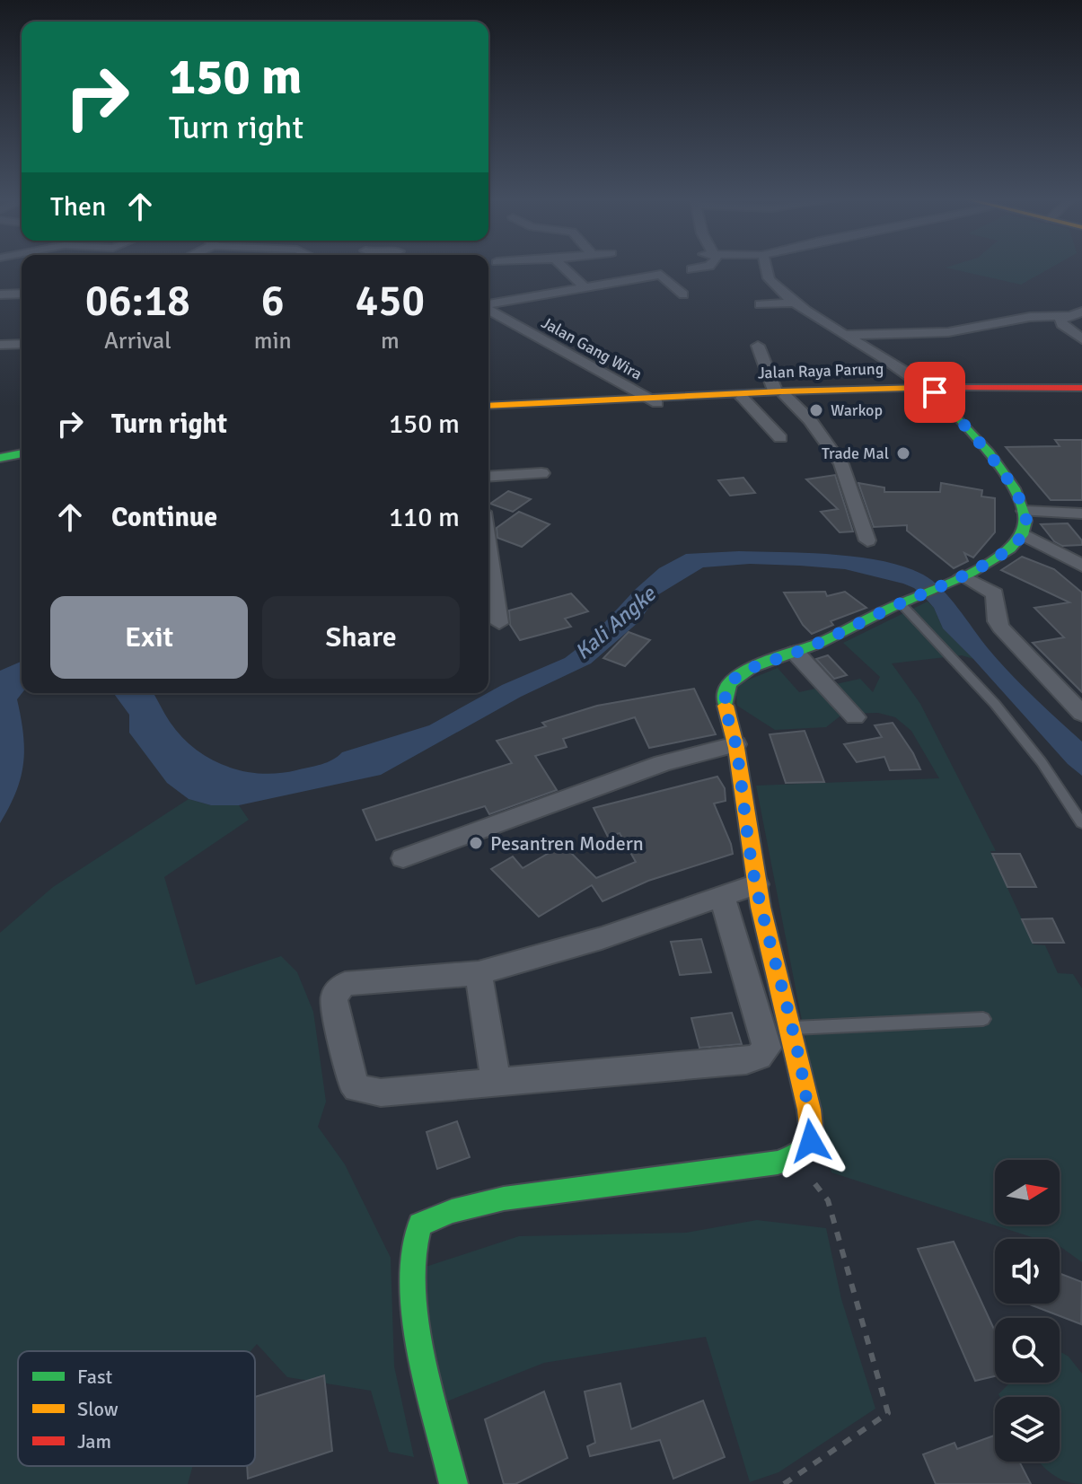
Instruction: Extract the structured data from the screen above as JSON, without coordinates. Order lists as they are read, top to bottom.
{
  "streets": {
    "main road": ["Jalan Raya Parung"],
    "street": ["Jalan Gang Wira"]
  },
  "crossings": [
    ["Jalan Gang Wira", "Jalan Raya Parung"]
  ],
  "water": ["Kali Angke"],
  "places": ["Warkop", "Trade Mal", "Pesantren Modern"],
  "legend": ["Fast", "Slow", "Jam"],
  "north": "right",
  "page": {
    "turn": ["150 m", "Turn right"],
    "then": "Then",
    "eta": [
      "06:18",
      "Arrival",
      "6",
      "min",
      "450",
      "m"
    ],
    "list": [
      {
        "name": "Turn right",
        "value": "150 m"
      },
      {
        "name": "Continue",
        "value": "110 m"
      }
    ],
    "buttons": ["Exit", "Share"]
  }
}
